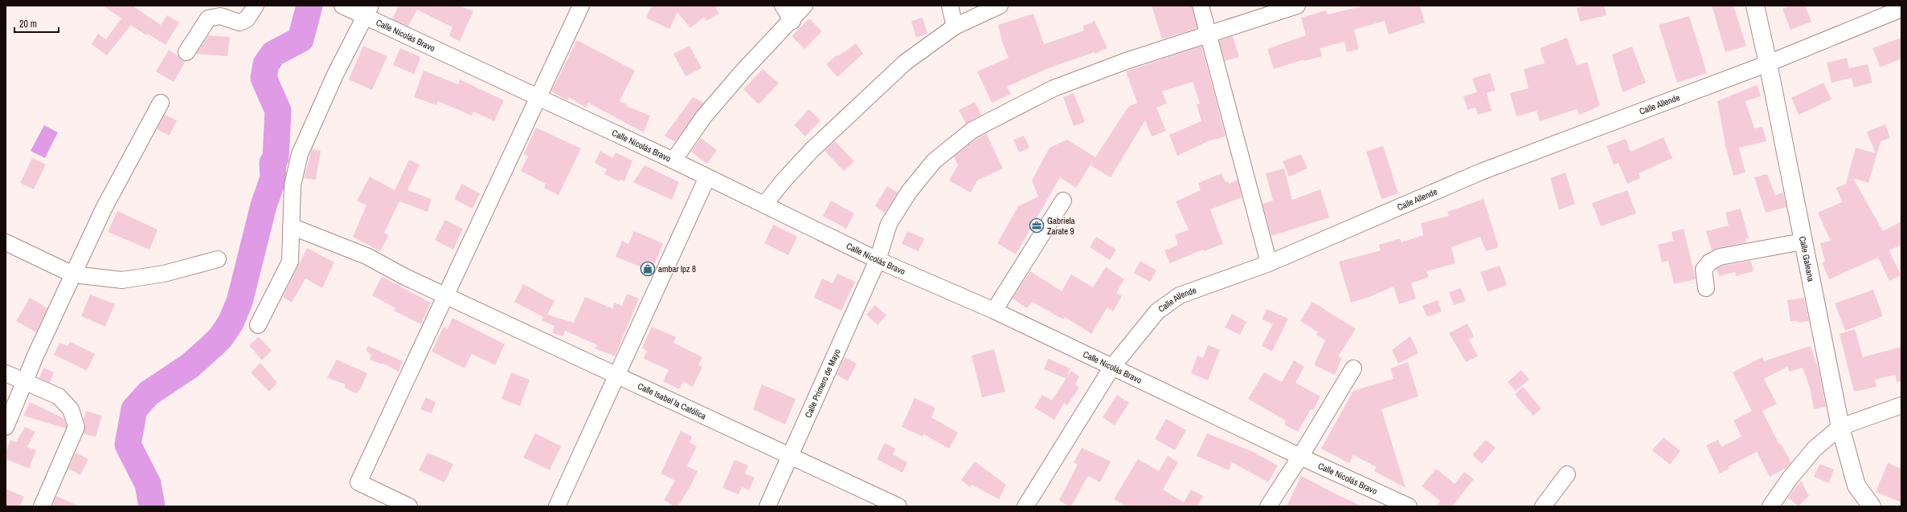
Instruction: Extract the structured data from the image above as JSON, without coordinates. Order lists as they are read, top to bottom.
{
  "streets": {
    "main road": ["Calle Galeana"],
    "street": [
      "Calle Nicolás Bravo",
      "Calle Allende",
      "Calle Primero de Mayo",
      "Calle Isabel la Católica"
    ]
  },
  "crossings": [
    ["Calle Nicolás Bravo", "Calle Allende"],
    ["Calle Nicolás Bravo", "Calle Primero de Mayo"],
    ["Calle Allende", "Calle Galeana"],
    ["Calle Primero de Mayo", "Calle Isabel la Católica"]
  ],
  "places": {
    "office": ["Gabriela Zarate 9"],
    "shop": ["ambar lpz 8"]
  },
  "scale_bar": "20 m"
}
